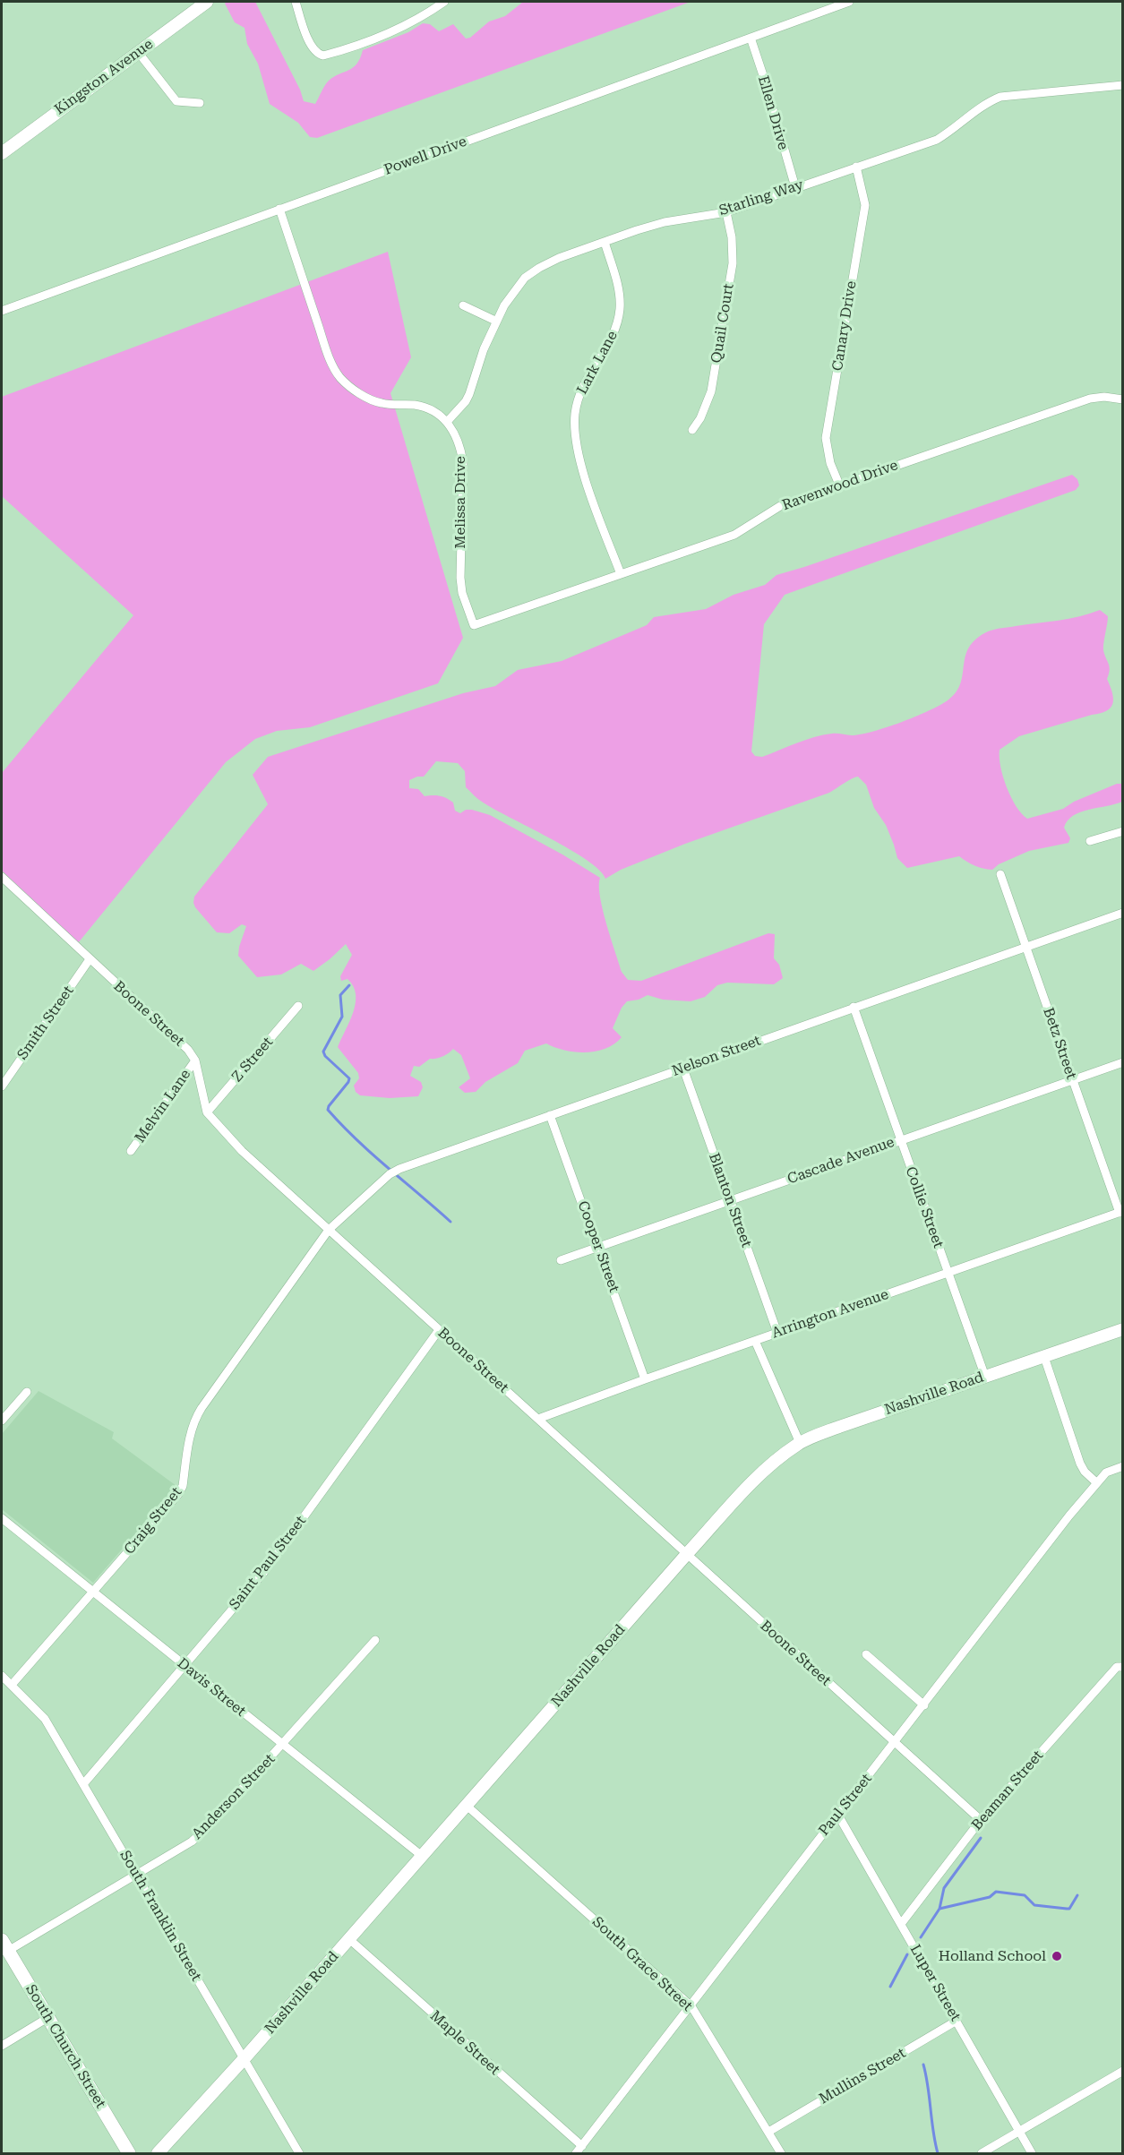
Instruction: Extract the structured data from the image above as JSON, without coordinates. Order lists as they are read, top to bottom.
{
  "streets": {
    "main road": ["Kingston Avenue", "Nashville Road", "South Church Street"],
    "street": [
      "Ellen Drive",
      "Powell Drive",
      "Starling Way",
      "Quail Court",
      "Canary Drive",
      "Lark Lane",
      "Ravenwood Drive",
      "Melissa Drive",
      "Boone Street",
      "Smith Street",
      "Betz Street",
      "Nelson Street",
      "Z Street",
      "Melvin Lane",
      "Cascade Avenue",
      "Blanton Street",
      "Collie Street",
      "Cooper Street",
      "Arrington Avenue",
      "Craig Street",
      "Saint Paul Street",
      "Davis Street",
      "Beaman Street",
      "Anderson Street",
      "Paul Street",
      "South Franklin Street",
      "South Grace Street",
      "Luper Street",
      "Maple Street",
      "Mullins Street"
    ]
  },
  "crossings": [
    ["Ellen Drive", "Powell Drive"],
    ["Ellen Drive", "Starling Way"],
    ["Powell Drive", "Melissa Drive"],
    ["Starling Way", "Quail Court"],
    ["Starling Way", "Canary Drive"],
    ["Starling Way", "Lark Lane"],
    ["Starling Way", "Melissa Drive"],
    ["Canary Drive", "Ravenwood Drive"],
    ["Lark Lane", "Ravenwood Drive"],
    ["Ravenwood Drive", "Melissa Drive"],
    ["Boone Street", "Smith Street"],
    ["Boone Street", "Nelson Street"],
    ["Boone Street", "Z Street"],
    ["Boone Street", "Melvin Lane"],
    ["Boone Street", "Arrington Avenue"],
    ["Boone Street", "Nashville Road"],
    ["Boone Street", "Craig Street"],
    ["Boone Street", "Saint Paul Street"],
    ["Boone Street", "Beaman Street"],
    ["Boone Street", "Paul Street"],
    ["Betz Street", "Nelson Street"],
    ["Betz Street", "Cascade Avenue"],
    ["Betz Street", "Arrington Avenue"],
    ["Nelson Street", "Blanton Street"],
    ["Nelson Street", "Collie Street"],
    ["Nelson Street", "Cooper Street"],
    ["Nelson Street", "Craig Street"],
    ["Cascade Avenue", "Blanton Street"],
    ["Cascade Avenue", "Collie Street"],
    ["Cascade Avenue", "Cooper Street"],
    ["Blanton Street", "Arrington Avenue"],
    ["Collie Street", "Arrington Avenue"],
    ["Collie Street", "Nashville Road"],
    ["Cooper Street", "Arrington Avenue"],
    ["Nashville Road", "Davis Street"],
    ["Nashville Road", "South Franklin Street"],
    ["Nashville Road", "South Grace Street"],
    ["Nashville Road", "Maple Street"],
    ["Craig Street", "Davis Street"],
    ["Craig Street", "South Franklin Street"],
    ["Saint Paul Street", "Davis Street"],
    ["Saint Paul Street", "South Franklin Street"],
    ["Davis Street", "Anderson Street"],
    ["Beaman Street", "Luper Street"],
    ["Anderson Street", "South Franklin Street"],
    ["Anderson Street", "South Church Street"],
    ["Paul Street", "South Grace Street"],
    ["Paul Street", "Luper Street"],
    ["Paul Street", "Maple Street"],
    ["South Grace Street", "Mullins Street"],
    ["Luper Street", "Mullins Street"]
  ],
  "places": ["Holland School"]
}
